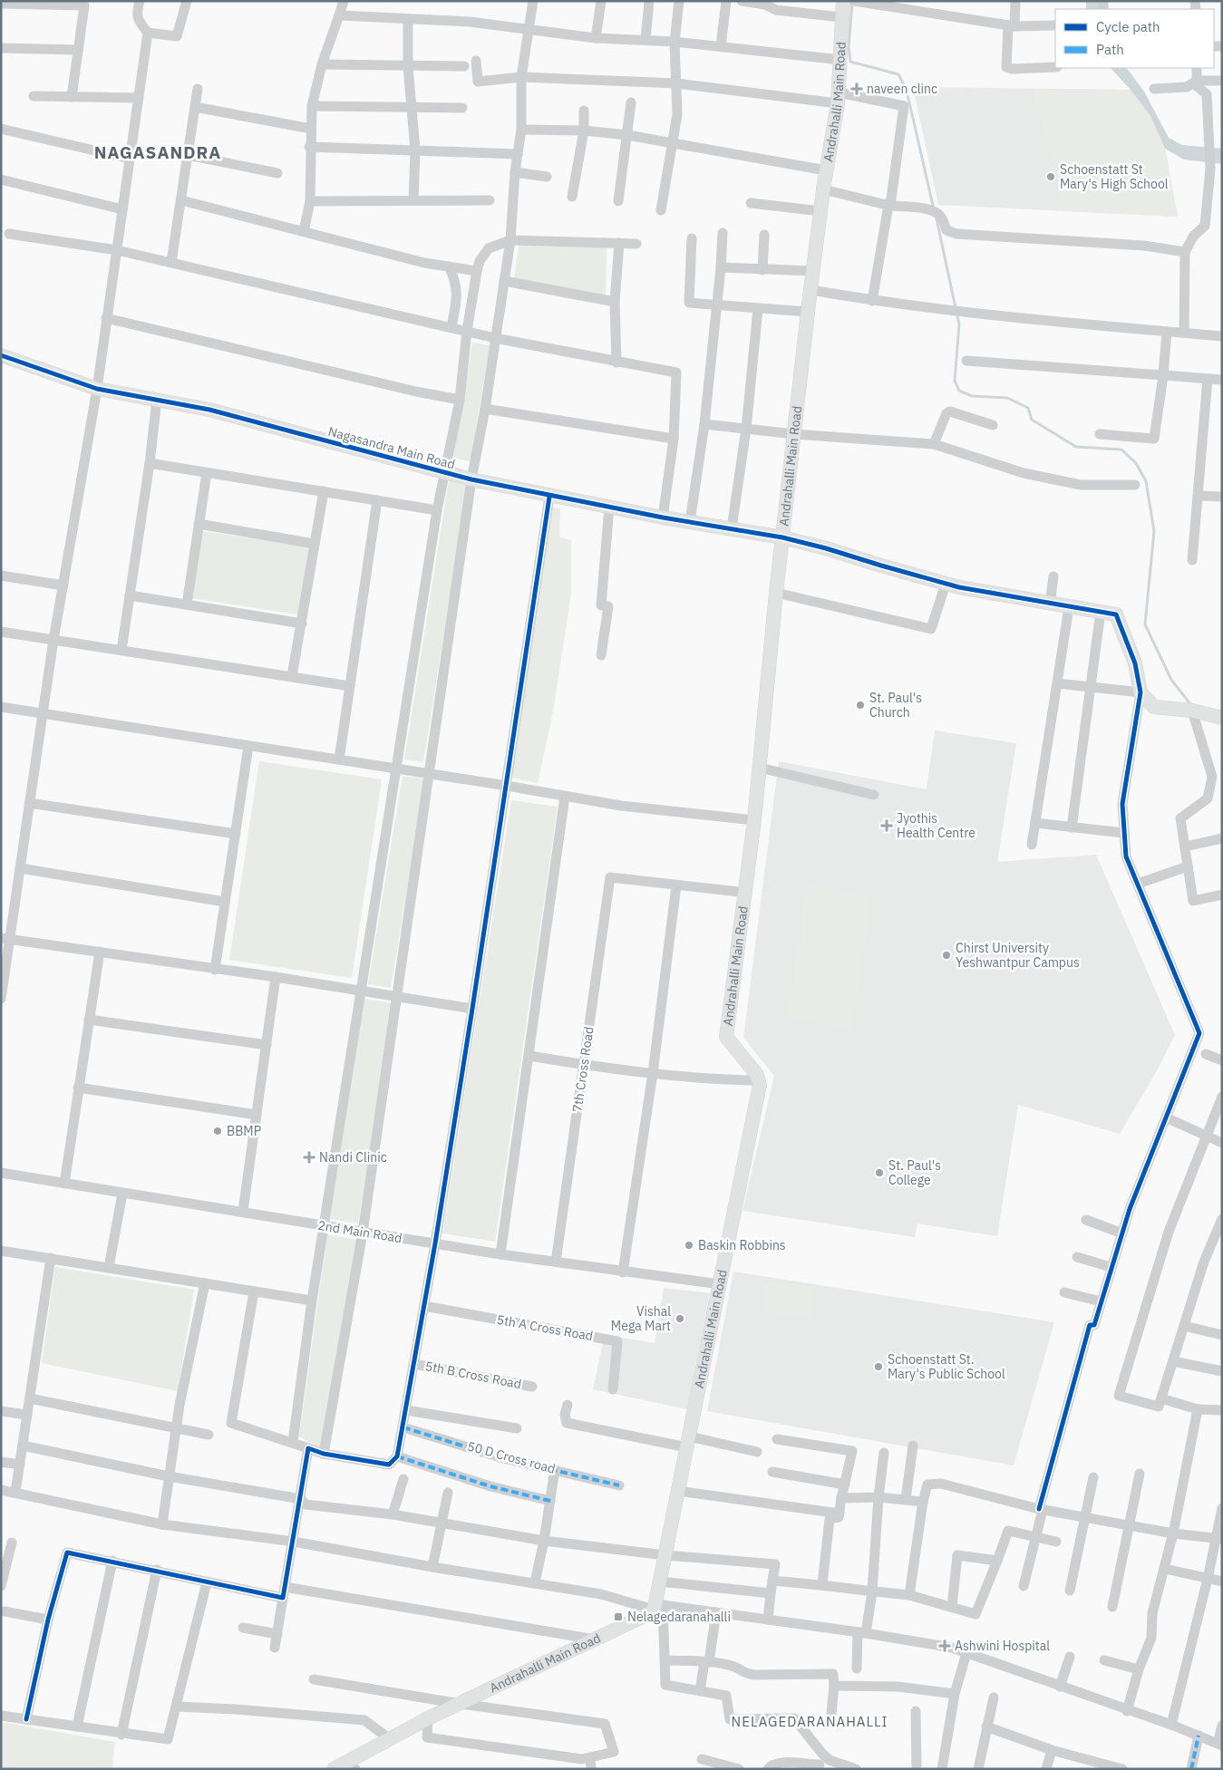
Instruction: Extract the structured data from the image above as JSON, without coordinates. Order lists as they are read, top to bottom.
{
  "streets": {
    "main road": ["Andrahalli Main Road", "Nagasandra Main Road"],
    "street": [
      "7th Cross Road",
      "2nd Main Road",
      "5th A Cross Road",
      "5th B Cross Road",
      "50 D Cross road"
    ]
  },
  "crossings": [
    ["Andrahalli Main Road", "Nagasandra Main Road"],
    ["Andrahalli Main Road", "2nd Main Road"],
    ["7th Cross Road", "2nd Main Road"]
  ],
  "districts": ["NAGASANDRA", "NELAGEDARANAHALLI"],
  "places": {
    "health": [
      "naveen clinc",
      "Jyothis Health Centre",
      "Nandi Clinic",
      "Ashwini Hospital"
    ],
    "other": [
      "Schoenstatt St Mary's High School",
      "St. Paul's Church",
      "Chirst University Yeshwantpur Campus",
      "BBMP",
      "St. Paul's College",
      "Baskin Robbins",
      "Vishal Mega Mart",
      "Schoenstatt St. Mary's Public School"
    ],
    "transit": ["Nelagedaranahalli"]
  },
  "legend": ["Cycle path", "Path"]
}
